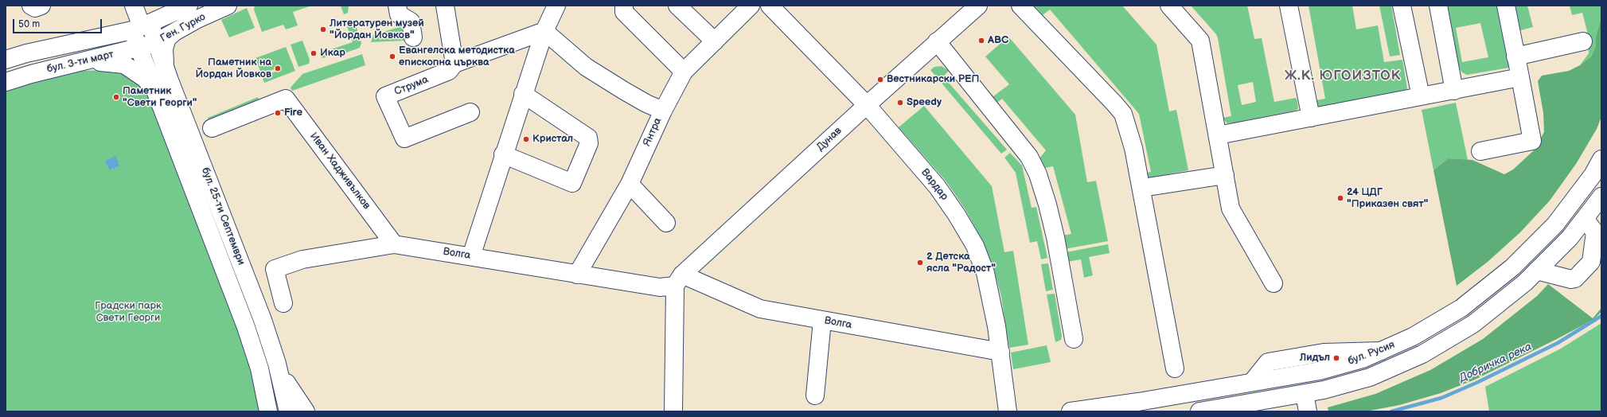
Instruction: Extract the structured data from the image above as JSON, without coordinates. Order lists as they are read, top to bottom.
{
  "streets": {
    "street": [
      "Ген. Гурко",
      "бул. 3-ти март",
      "Струма",
      "Янтра",
      "Дунав",
      "Иван Хадживълков",
      "Вардар",
      "бул. 25-ти Септември",
      "Волга",
      "бул. Русия"
    ]
  },
  "crossings": [
    ["Ген. Гурко", "бул. 3-ти март"],
    ["Ген. Гурко", "бул. 25-ти Септември"],
    ["бул. 3-ти март", "бул. 25-ти Септември"],
    ["Янтра", "Волга"],
    ["Дунав", "Вардар"],
    ["Дунав", "Волга"],
    ["Иван Хадживълков", "Волга"],
    ["Вардар", "Волга"]
  ],
  "districts": ["Ж.К. ЮГОИЗТОК"],
  "water": ["Добричка река"],
  "parks": ["Градски парк Свети Георги"],
  "places": [
    "Литературен музей \"Йордан Йовков\"",
    "ABC",
    "Икар",
    "Евангелска методистка епископна църква",
    "Паметник на Йордан Йовков",
    "Вестникарски РЕП",
    "Паметник \"Свети Георги\"",
    "Speedy",
    "Fire",
    "Кристал",
    "24 ЦДГ \"Приказен свят\"",
    "2 Детска ясла \"Радост\"",
    "Лидъл"
  ],
  "scale_bar": "50 m"
}
